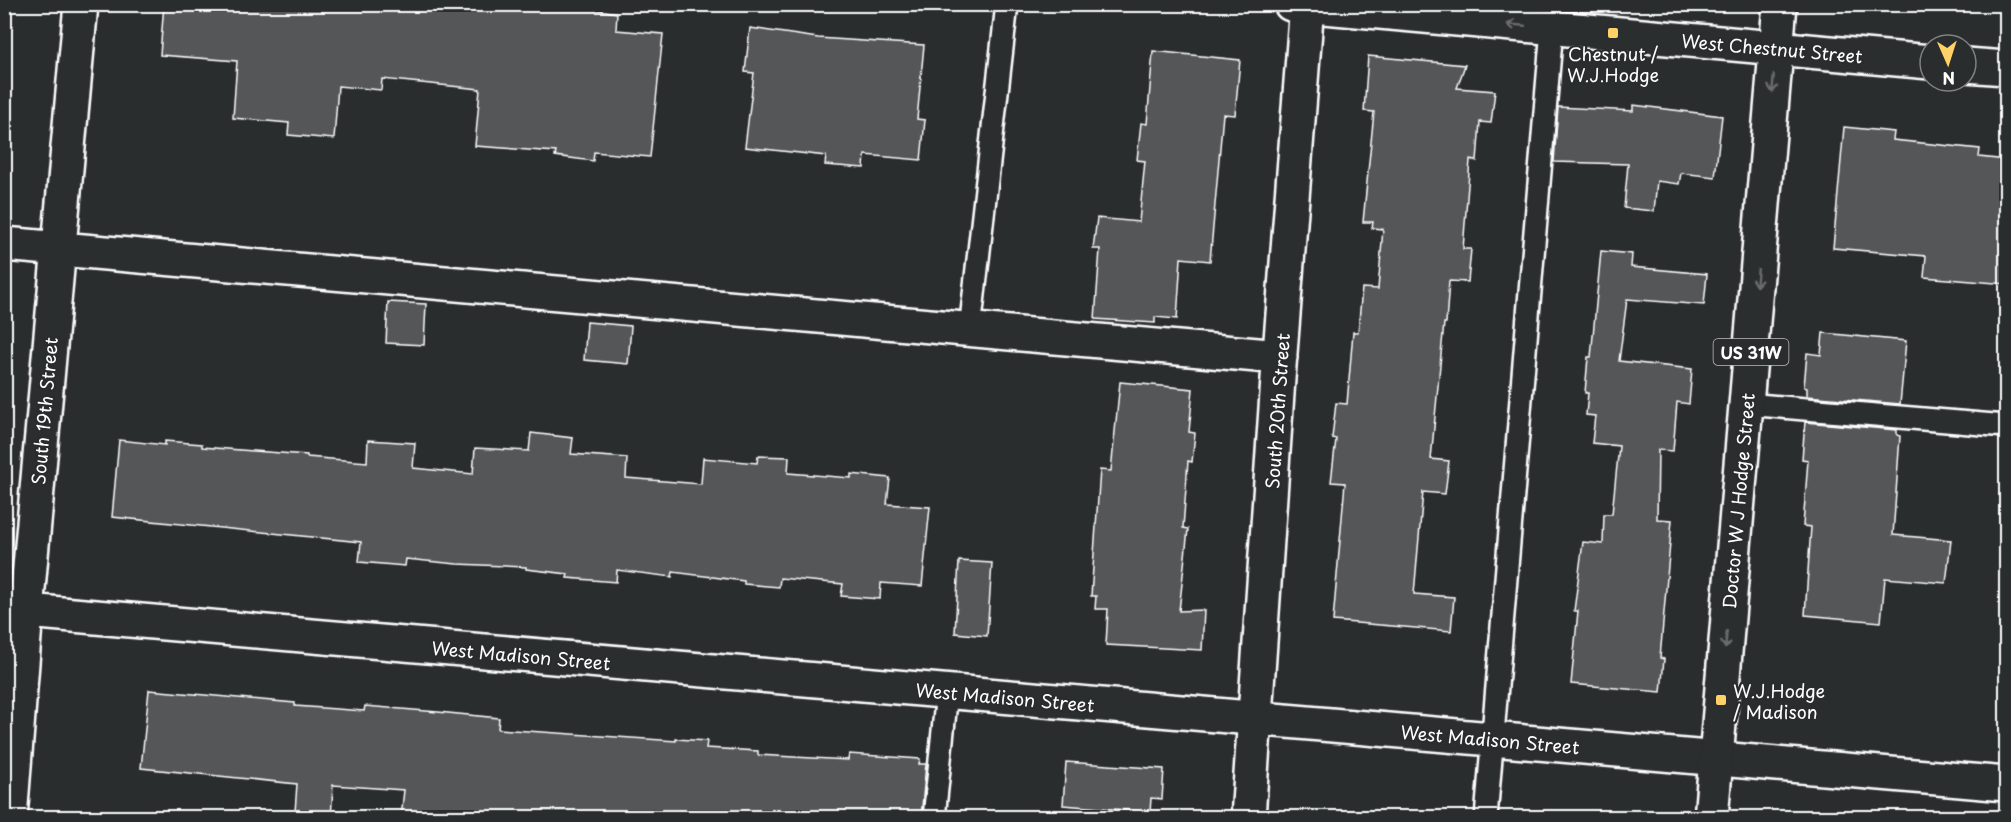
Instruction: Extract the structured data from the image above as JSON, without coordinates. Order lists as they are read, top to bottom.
{
  "streets": {
    "street": [
      "West Chestnut Street",
      "US 31W",
      "South 19th Street",
      "South 20th Street",
      "Doctor W J Hodge Street",
      "West Madison Street"
    ]
  },
  "crossings": [
    ["West Chestnut Street", "South 20th Street"],
    ["West Chestnut Street", "Doctor W J Hodge Street"],
    ["South 19th Street", "West Madison Street"],
    ["South 20th Street", "West Madison Street"],
    ["Doctor W J Hodge Street", "West Madison Street"]
  ],
  "one_way": ["West Chestnut Street", "Doctor W J Hodge Street"],
  "places": {
    "transit": ["Chestnut / W.J.Hodge", "W.J.Hodge / Madison"]
  },
  "north": "bottom"
}
